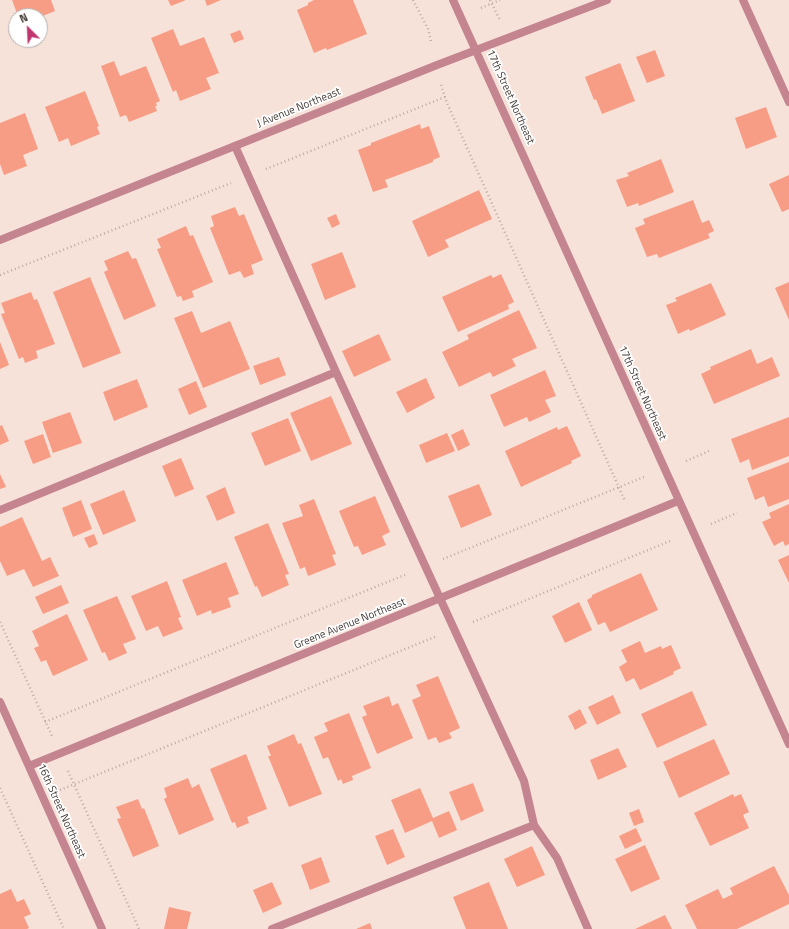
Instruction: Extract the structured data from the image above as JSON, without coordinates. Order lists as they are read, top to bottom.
{
  "streets": {
    "street": [
      "17th Street Northeast",
      "J Avenue Northeast",
      "Greene Avenue Northeast",
      "16th Street Northeast"
    ]
  },
  "crossings": [
    ["17th Street Northeast", "J Avenue Northeast"],
    ["17th Street Northeast", "Greene Avenue Northeast"],
    ["Greene Avenue Northeast", "16th Street Northeast"]
  ],
  "north": "top left"
}
